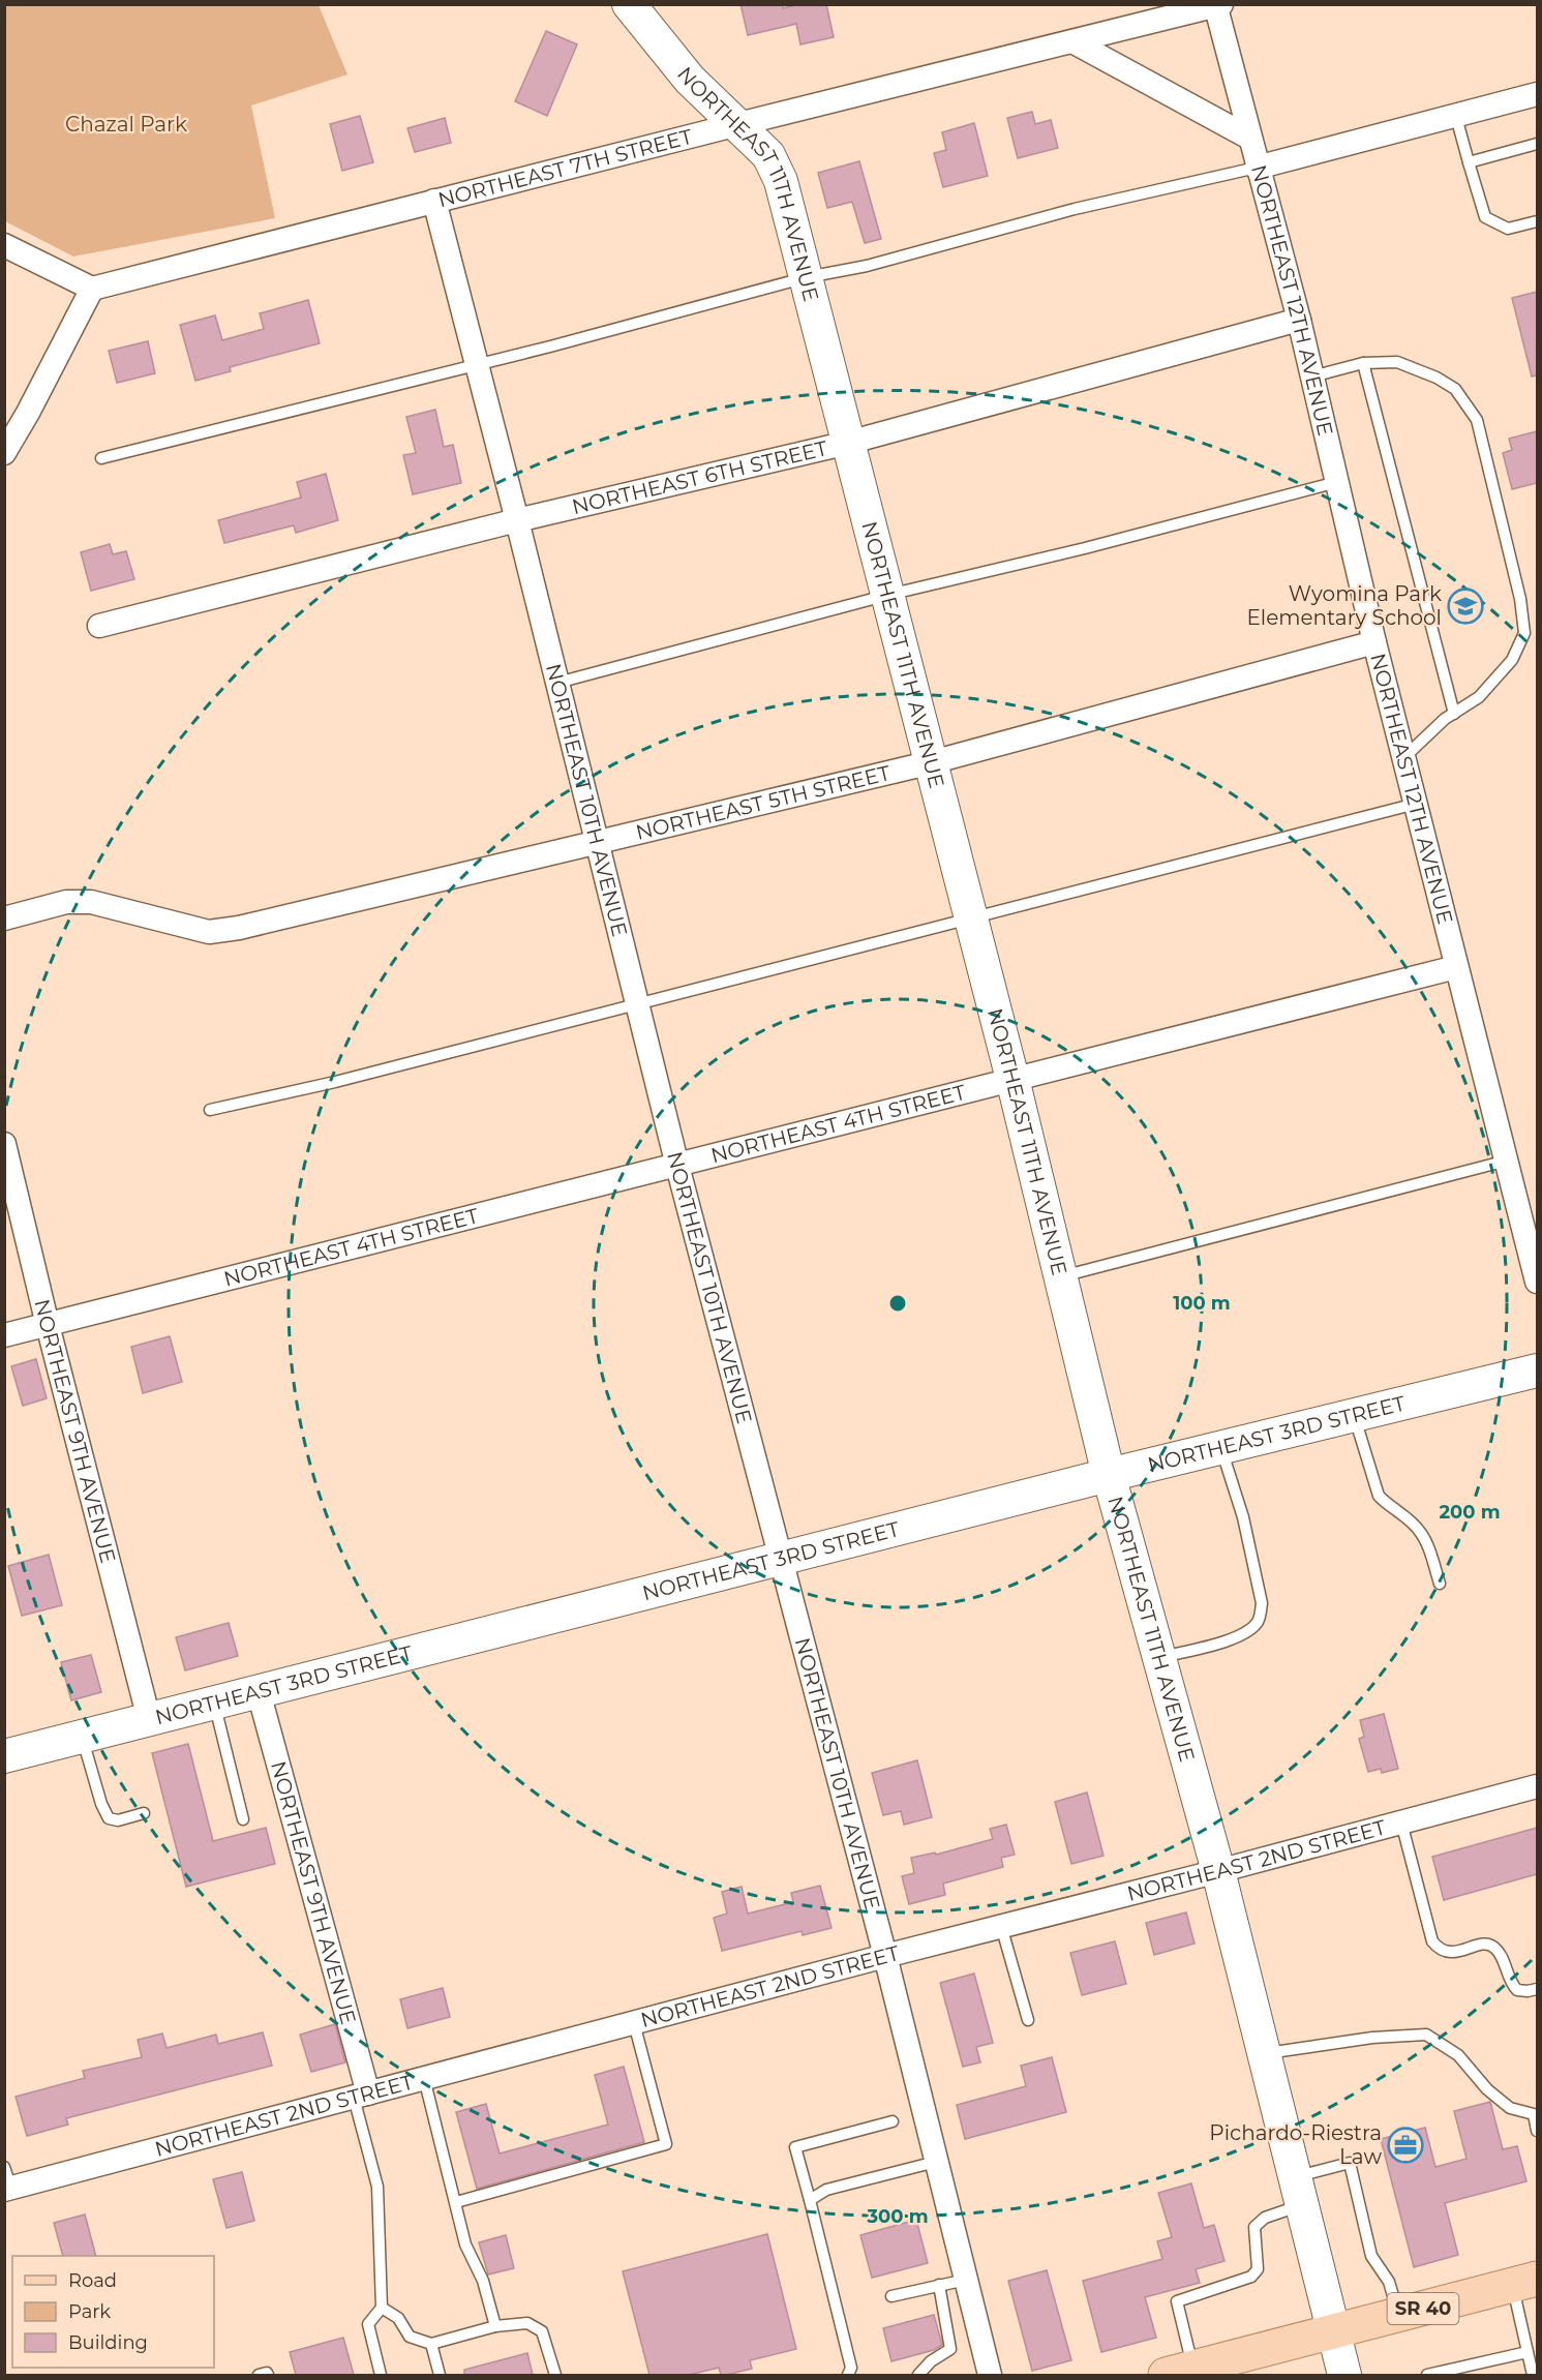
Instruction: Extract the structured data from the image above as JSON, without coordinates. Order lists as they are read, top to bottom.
{
  "streets": {
    "main road": ["SR 40"],
    "street": [
      "NORTHEAST 7TH STREET",
      "NORTHEAST 11TH AVENUE",
      "NORTHEAST 12TH AVENUE",
      "NORTHEAST 6TH STREET",
      "NORTHEAST 10TH AVENUE",
      "NORTHEAST 5TH STREET",
      "NORTHEAST 4TH STREET",
      "NORTHEAST 9TH AVENUE",
      "NORTHEAST 3RD STREET",
      "NORTHEAST 2ND STREET"
    ]
  },
  "crossings": [
    ["NORTHEAST 7TH STREET", "NORTHEAST 11TH AVENUE"],
    ["NORTHEAST 7TH STREET", "NORTHEAST 12TH AVENUE"],
    ["NORTHEAST 7TH STREET", "NORTHEAST 10TH AVENUE"],
    ["NORTHEAST 11TH AVENUE", "NORTHEAST 6TH STREET"],
    ["NORTHEAST 11TH AVENUE", "NORTHEAST 5TH STREET"],
    ["NORTHEAST 11TH AVENUE", "NORTHEAST 4TH STREET"],
    ["NORTHEAST 11TH AVENUE", "NORTHEAST 3RD STREET"],
    ["NORTHEAST 11TH AVENUE", "NORTHEAST 2ND STREET"],
    ["NORTHEAST 11TH AVENUE", "SR 40"],
    ["NORTHEAST 12TH AVENUE", "NORTHEAST 6TH STREET"],
    ["NORTHEAST 12TH AVENUE", "NORTHEAST 5TH STREET"],
    ["NORTHEAST 12TH AVENUE", "NORTHEAST 4TH STREET"],
    ["NORTHEAST 6TH STREET", "NORTHEAST 10TH AVENUE"],
    ["NORTHEAST 10TH AVENUE", "NORTHEAST 5TH STREET"],
    ["NORTHEAST 10TH AVENUE", "NORTHEAST 4TH STREET"],
    ["NORTHEAST 10TH AVENUE", "NORTHEAST 3RD STREET"],
    ["NORTHEAST 10TH AVENUE", "NORTHEAST 2ND STREET"],
    ["NORTHEAST 4TH STREET", "NORTHEAST 9TH AVENUE"],
    ["NORTHEAST 9TH AVENUE", "NORTHEAST 3RD STREET"],
    ["NORTHEAST 9TH AVENUE", "NORTHEAST 2ND STREET"]
  ],
  "parks": ["Chazal Park"],
  "places": {
    "school or university": ["Wyomina Park Elementary School"],
    "office": ["Pichardo-Riestra Law"]
  },
  "legend": ["Road", "Park", "Building"],
  "rings": ["100 m", "200 m", "300 m"]
}
